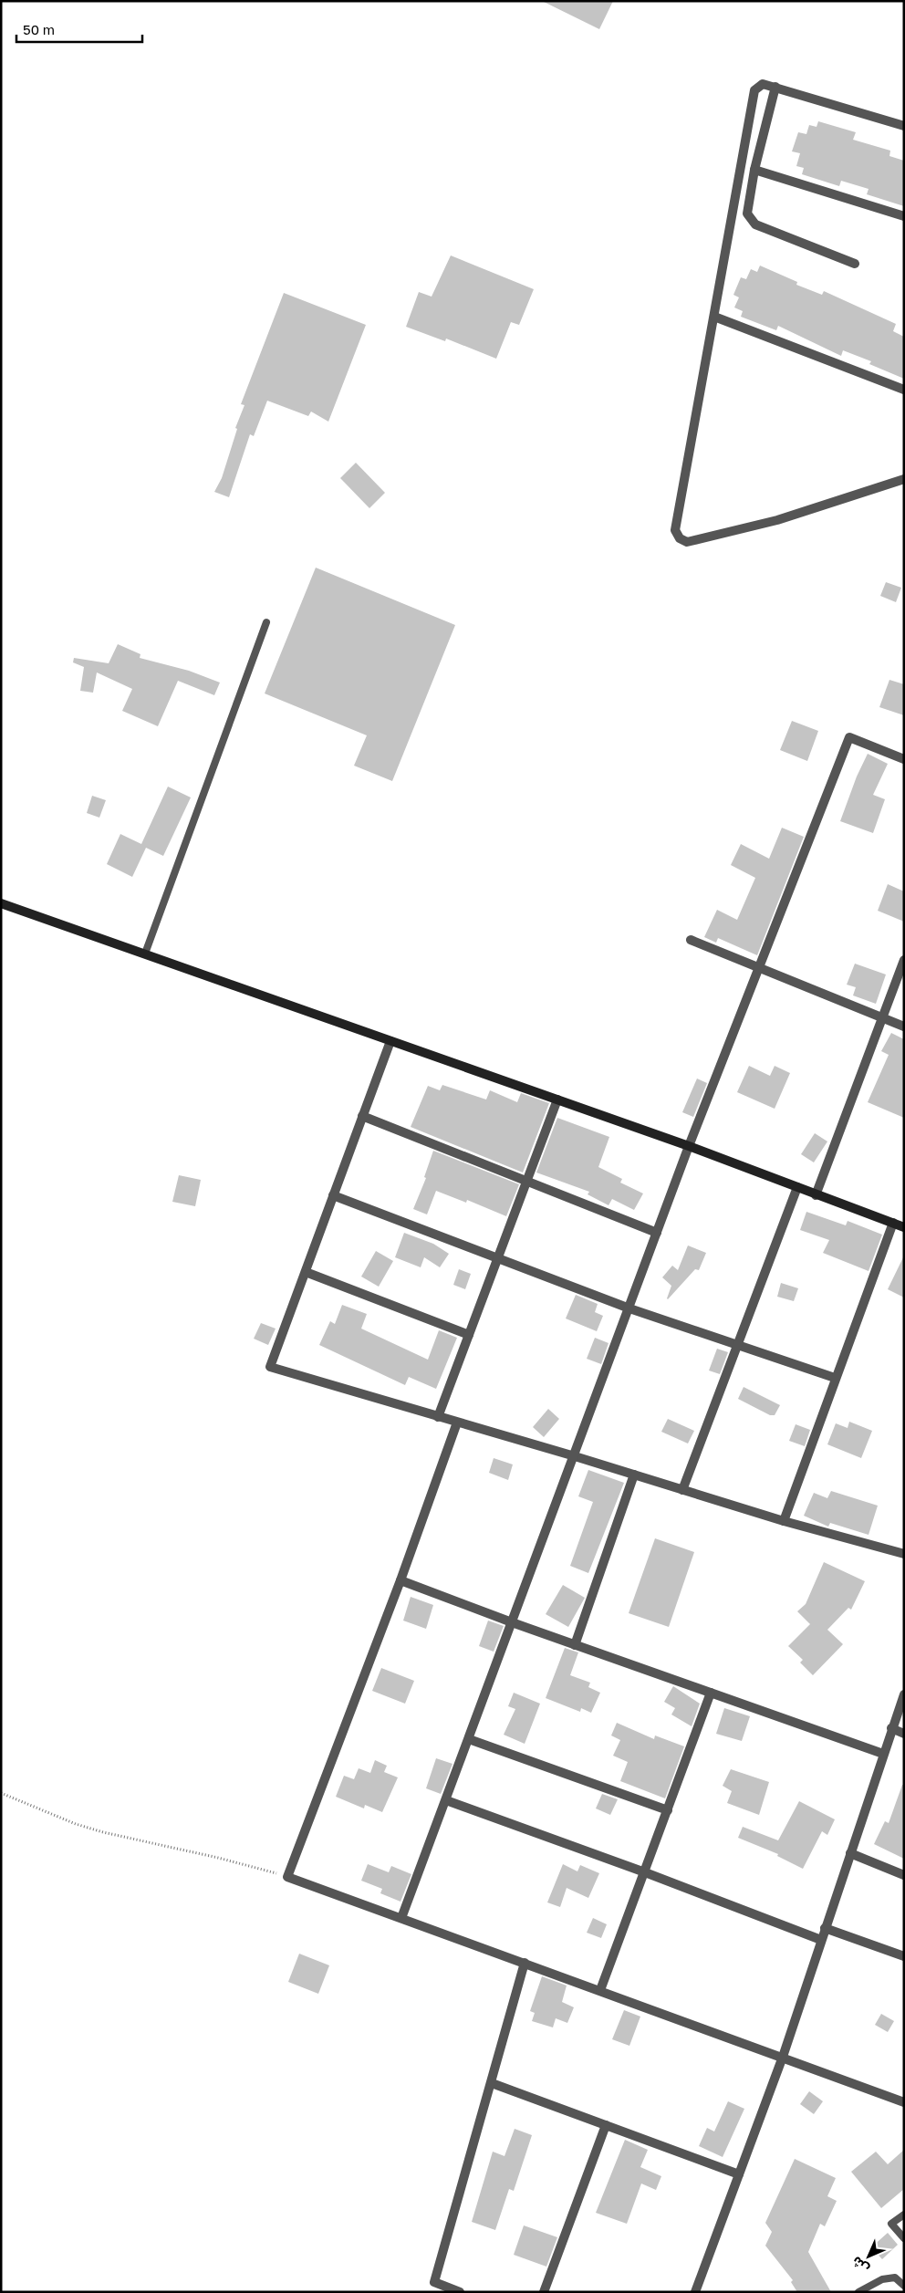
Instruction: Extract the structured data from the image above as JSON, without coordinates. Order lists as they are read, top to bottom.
{
  "scale_bar": "50 m",
  "north": "bottom left"
}
